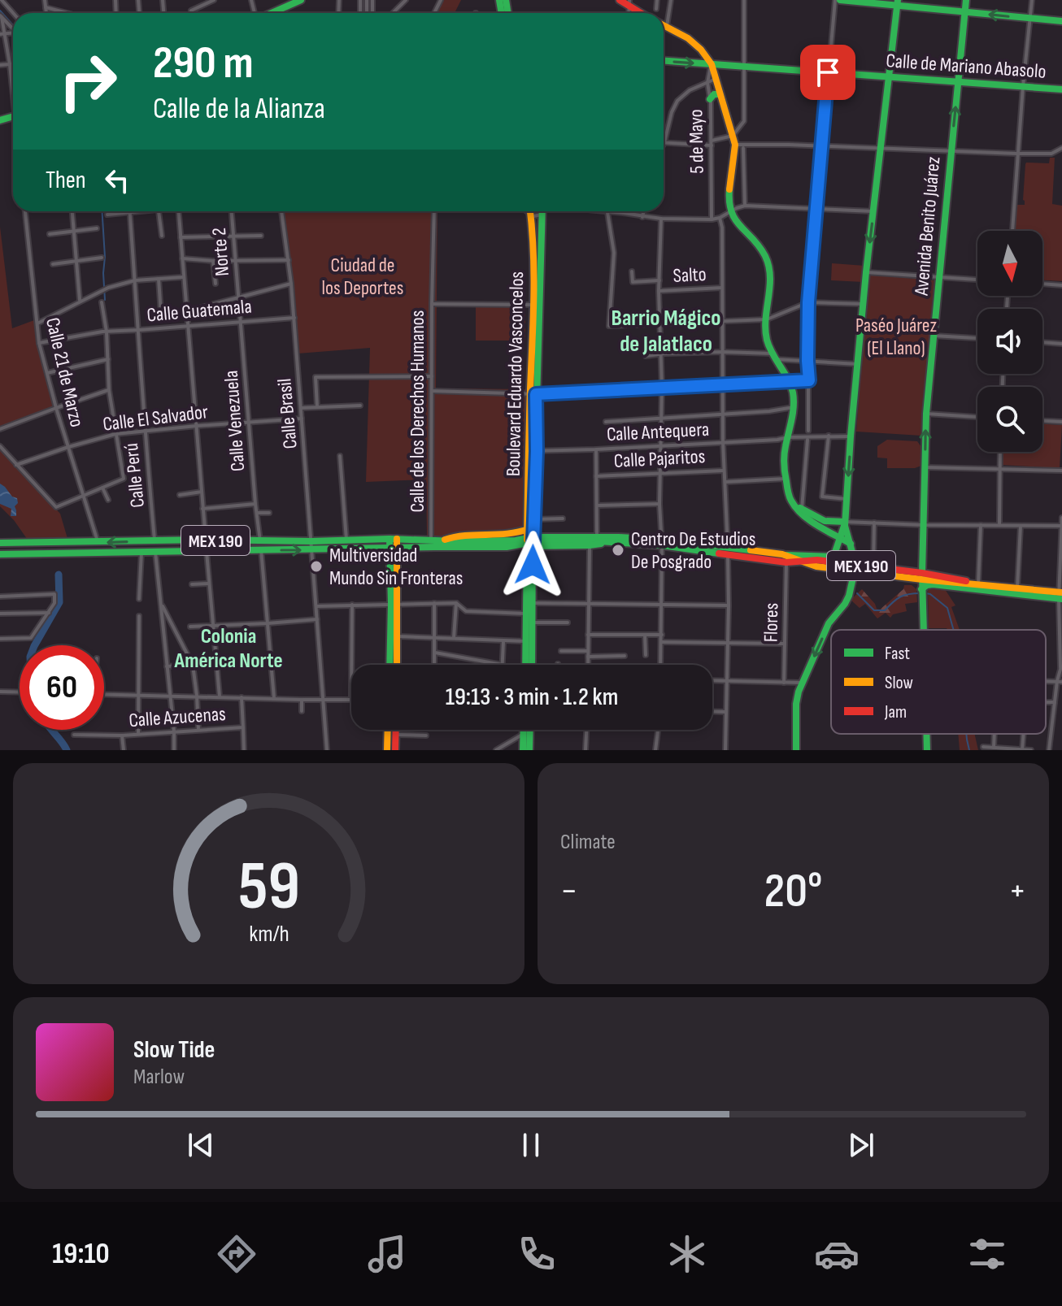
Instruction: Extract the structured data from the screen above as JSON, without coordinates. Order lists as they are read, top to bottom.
{
  "streets": {
    "main road": [
      "Calle de Mariano Abasolo",
      "Avenida Benito Juárez",
      "Boulevard Eduardo Vasconcelos",
      "MEX 190"
    ],
    "street": [
      "5 de Mayo",
      "Norte 2",
      "Salto",
      "Calle Guatemala",
      "Calle 21 de Marzo",
      "Calle de los Derechos Humanos",
      "Calle Brasil",
      "Calle El Salvador",
      "Calle Venezuela",
      "Calle Antequera",
      "Calle Pajaritos",
      "Calle Perú",
      "Flores",
      "Calle Azucenas"
    ]
  },
  "crossings": [
    ["Calle de Mariano Abasolo", "5 de Mayo"],
    ["Calle de Mariano Abasolo", "Avenida Benito Juárez"],
    ["Avenida Benito Juárez", "MEX 190"],
    ["Norte 2", "Calle Venezuela"],
    ["Calle Guatemala", "Calle 21 de Marzo"],
    ["Calle Guatemala", "Calle Brasil"],
    ["Calle Guatemala", "Calle Venezuela"],
    ["Calle Guatemala", "Calle Perú"],
    ["Calle 21 de Marzo", "Calle El Salvador"],
    ["Calle 21 de Marzo", "MEX 190"],
    ["Boulevard Eduardo Vasconcelos", "Calle Antequera"],
    ["Boulevard Eduardo Vasconcelos", "MEX 190"],
    ["Calle de los Derechos Humanos", "MEX 190"],
    ["Calle Brasil", "Calle El Salvador"],
    ["Calle Brasil", "MEX 190"],
    ["Calle El Salvador", "Calle Venezuela"],
    ["Calle El Salvador", "Calle Perú"],
    ["Calle Venezuela", "MEX 190"],
    ["Calle Perú", "MEX 190"],
    ["MEX 190", "Flores"]
  ],
  "districts": ["Barrio Mágico de Jalatlaco", "Colonia América Norte"],
  "parks": ["Ciudad de los Deportes", "Paséo Juárez (El Llano)"],
  "places": ["Centro De Estudios De Posgrado", "Multiversidad Mundo Sin Fronteras"],
  "legend": ["Fast", "Slow", "Jam"],
  "north": "bottom",
  "page": {
    "turn": ["290 m", "Calle de la Alianza"],
    "then": "Then",
    "limit": "60",
    "trip": "19:13 · 3 min · 1.2 km",
    "tile": "Climate",
    "heat": ["−", "20°", "+"],
    "song": ["Slow Tide", "Marlow"],
    "tabs": "19:10",
    "gauge": ["59", "km/h"]
  }
}
